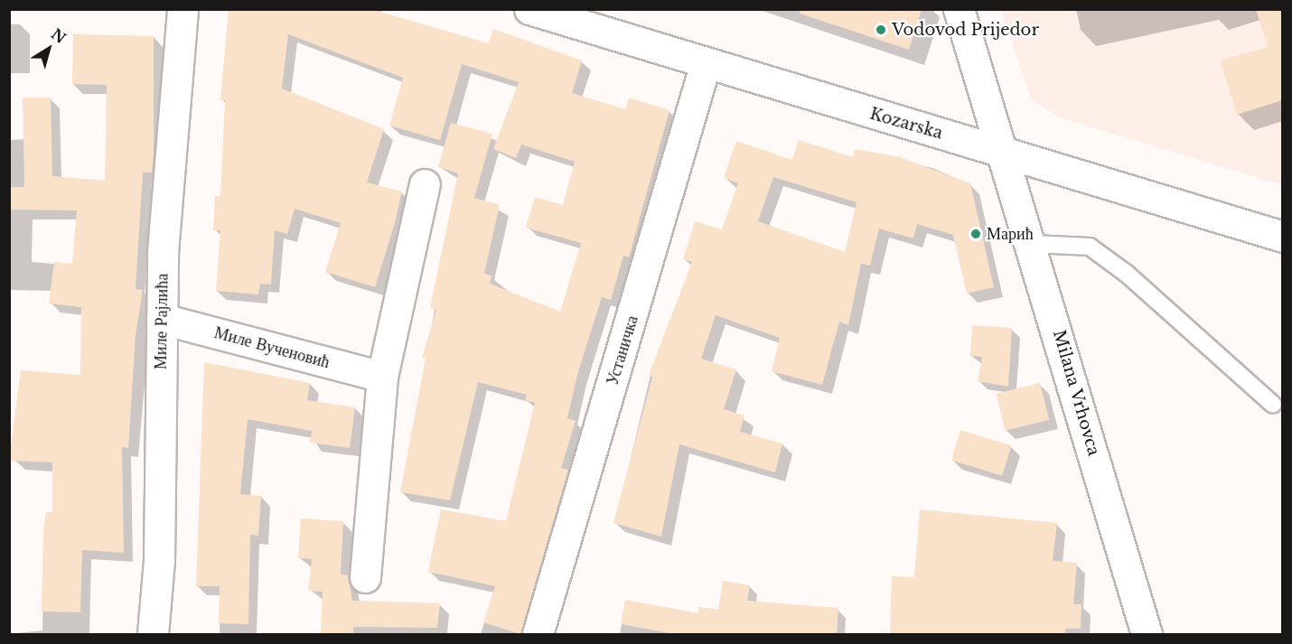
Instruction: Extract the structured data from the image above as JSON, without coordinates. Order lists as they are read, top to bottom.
{
  "streets": {
    "street": [
      "Kozarska",
      "Миле Рајлића",
      "Миле Вученовић",
      "Устаничка",
      "Milana Vrhovca"
    ]
  },
  "crossings": [
    ["Kozarska", "Устаничка"],
    ["Kozarska", "Milana Vrhovca"],
    ["Миле Рајлића", "Миле Вученовић"]
  ],
  "places": ["Vodovod Prijedor", "Марић"],
  "north": "top right"
}
